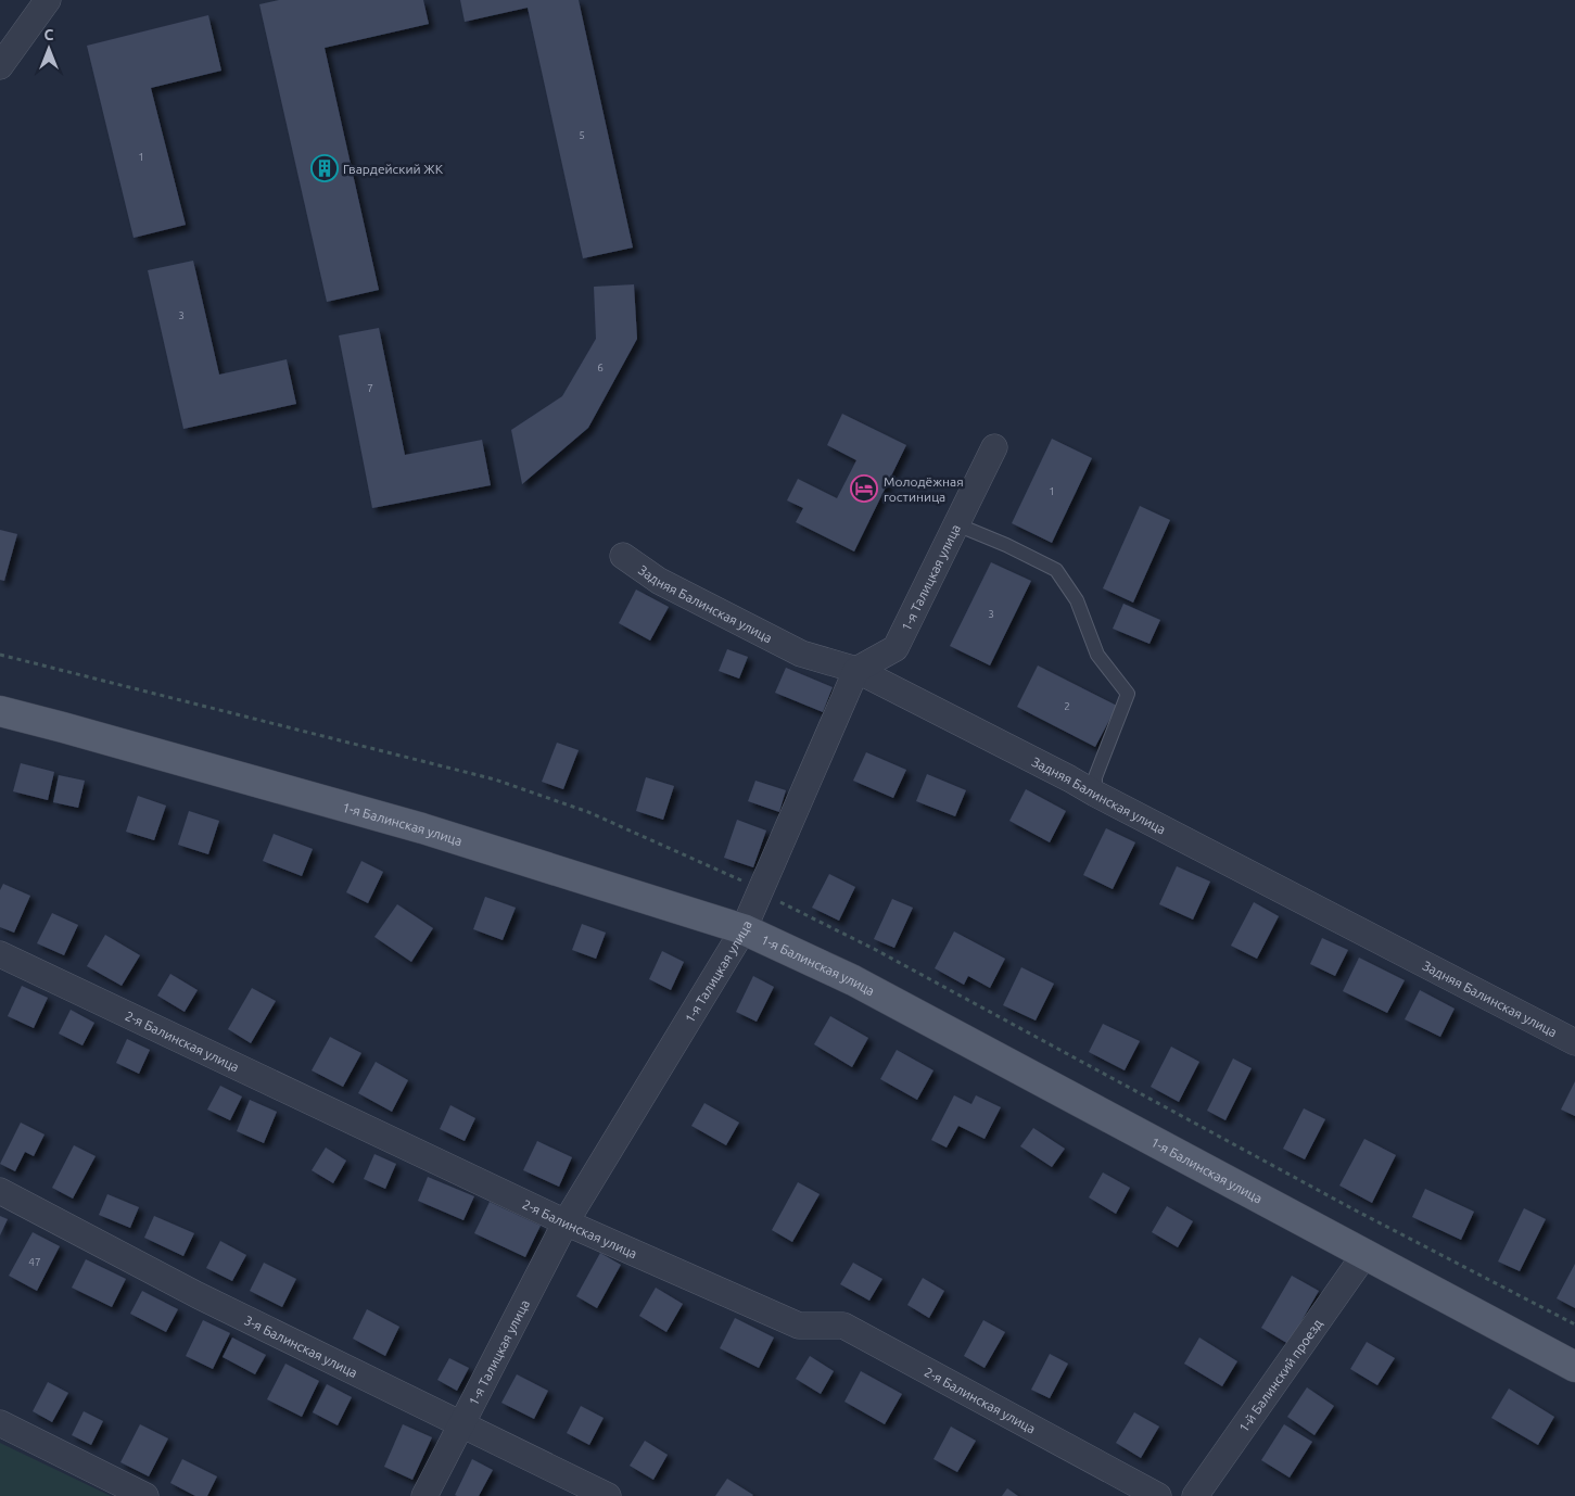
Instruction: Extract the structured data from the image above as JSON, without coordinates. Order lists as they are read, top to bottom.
{
  "streets": {
    "main road": ["1-я Балинская улица"],
    "street": [
      "1-я Талицкая улица",
      "Задняя Балинская улица",
      "2-я Балинская улица",
      "3-я Балинская улица",
      "1-й Балинский проезд"
    ]
  },
  "crossings": [
    ["1-я Талицкая улица", "Задняя Балинская улица"],
    ["1-я Талицкая улица", "1-я Балинская улица"],
    ["1-я Талицкая улица", "2-я Балинская улица"],
    ["1-я Талицкая улица", "3-я Балинская улица"],
    ["1-я Балинская улица", "1-й Балинский проезд"]
  ],
  "places": {
    "building": ["Гвардейский ЖК"],
    "hotel": ["Молодёжная гостиница"]
  },
  "house_numbers": [
    "5",
    "1",
    "3",
    "6",
    "7",
    "1",
    "3",
    "2",
    "47"
  ],
  "north": "top"
}
